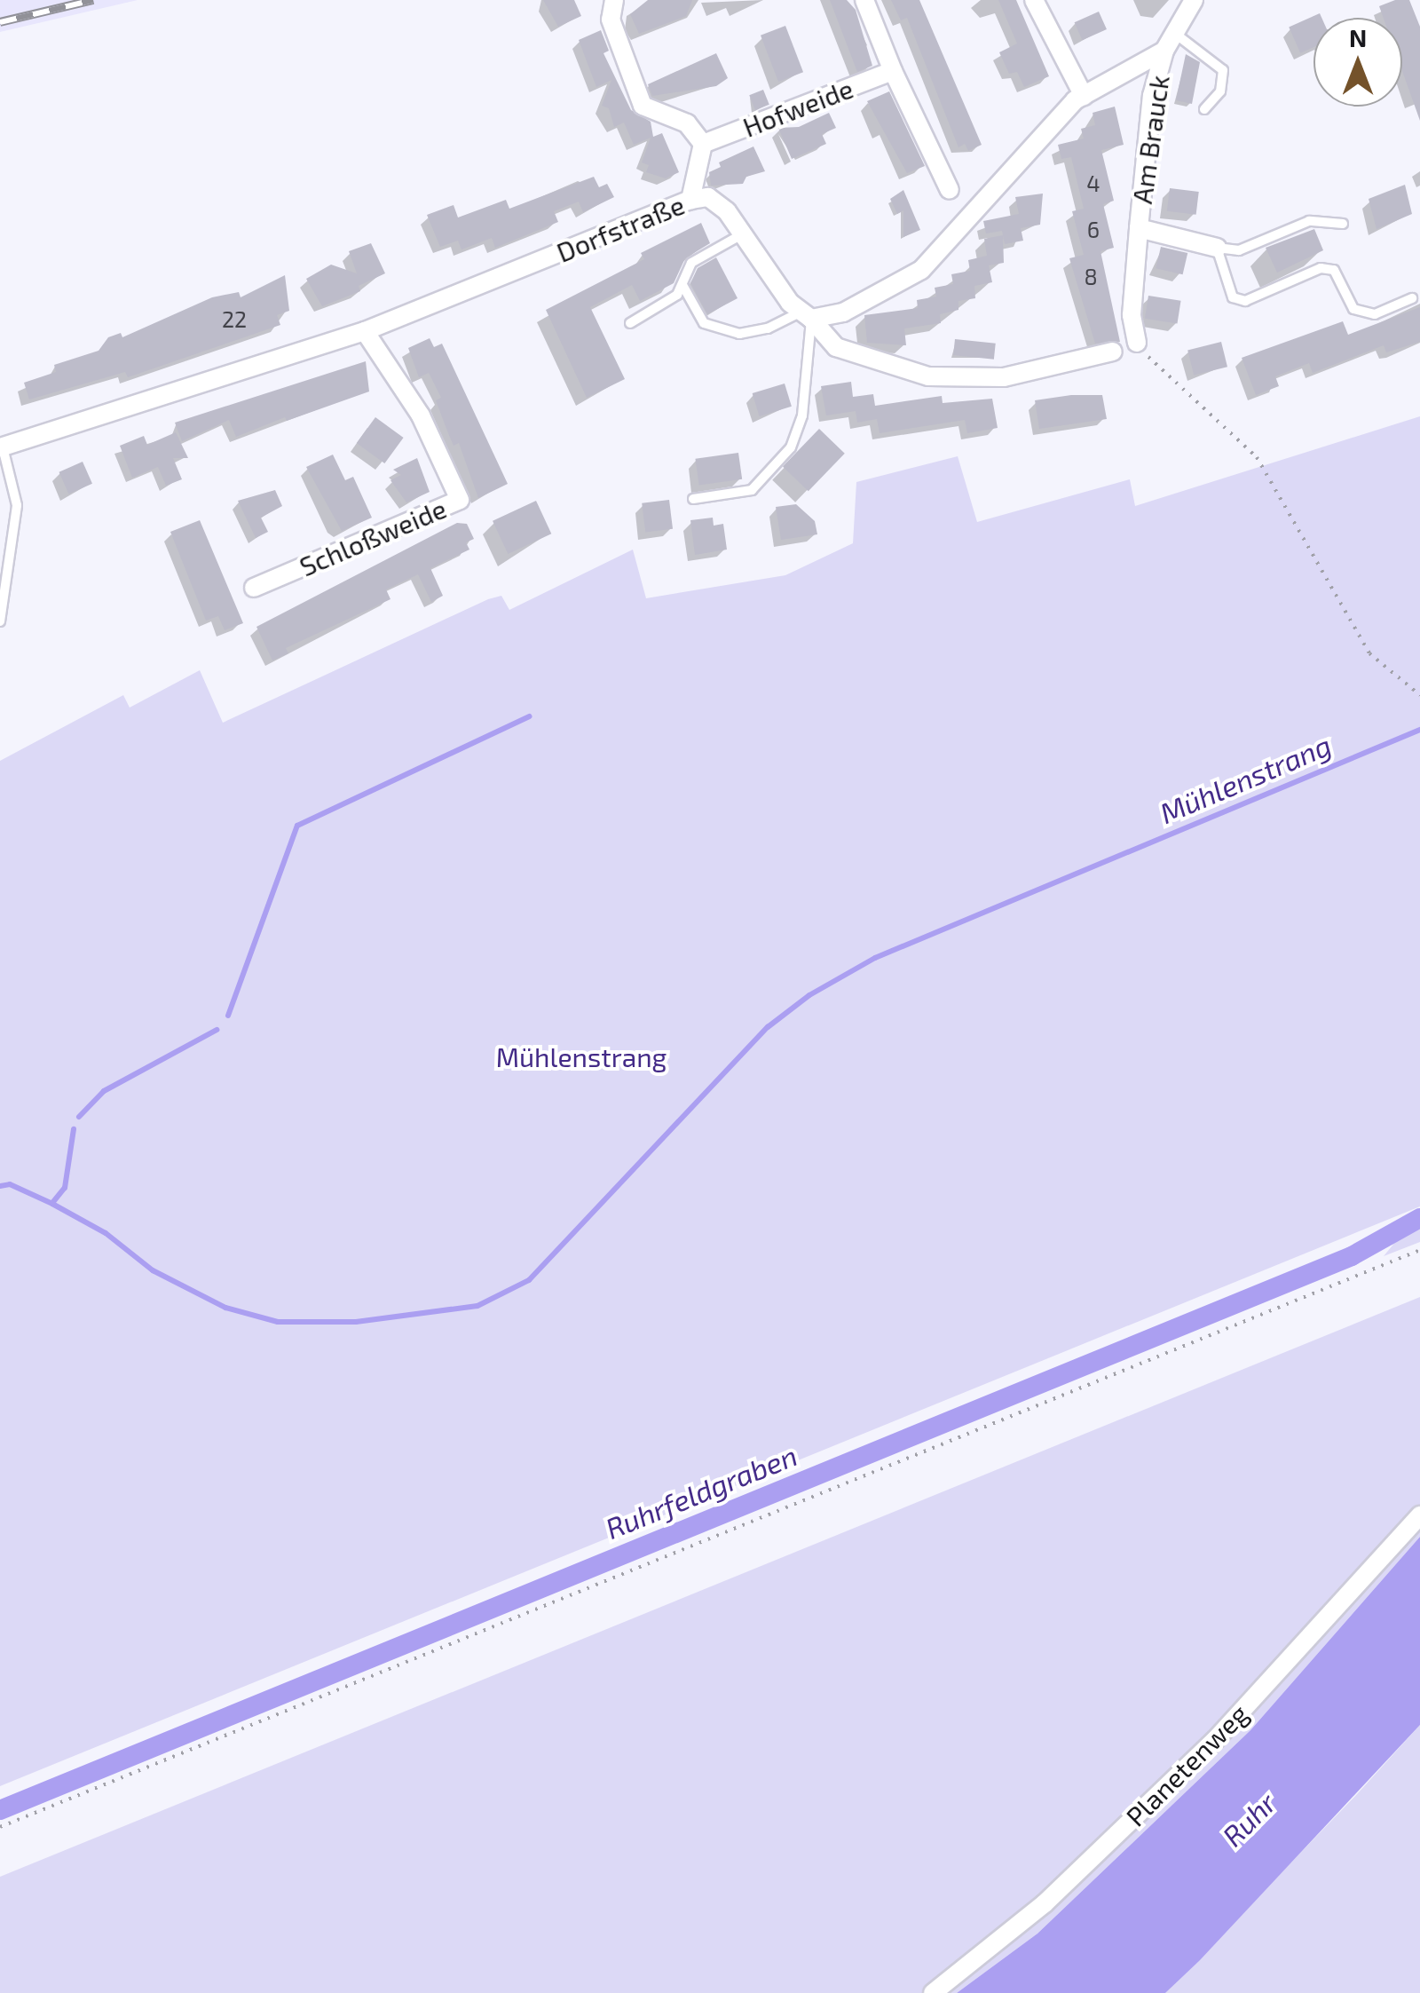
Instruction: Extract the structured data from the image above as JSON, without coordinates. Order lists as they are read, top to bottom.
{
  "streets": {
    "street": [
      "Hofweide",
      "Am Brauck",
      "Dorfstraße",
      "Schloßweide",
      "Planetenweg"
    ]
  },
  "crossings": [
    ["Dorfstraße", "Schloßweide"]
  ],
  "water": ["Mühlenstrang", "Ruhrfeldgraben", "Ruhr"],
  "parks": ["Mühlenstrang"],
  "house_numbers": [
    "4",
    "6",
    "8",
    "22"
  ],
  "north": "top"
}
